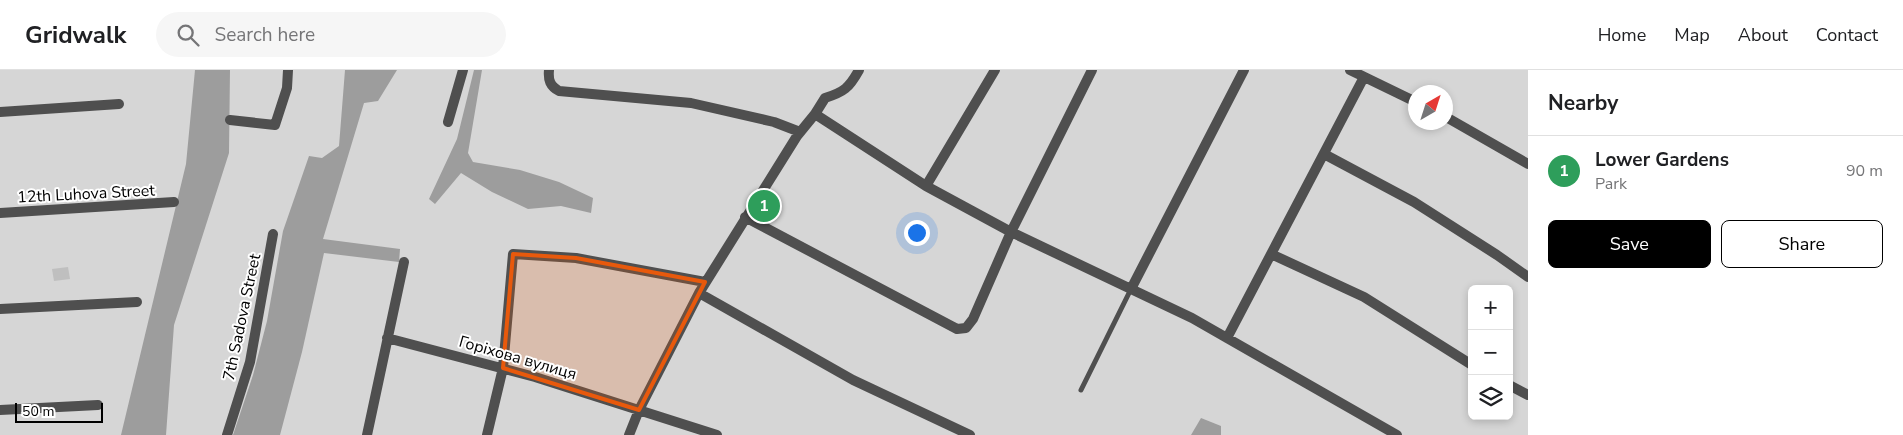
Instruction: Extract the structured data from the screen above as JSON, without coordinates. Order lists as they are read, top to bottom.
{
  "streets": {
    "street": ["12th Luhova Street", "7th Sadova Street", "Горіхова вулиця"]
  },
  "scale_bar": "50 m",
  "north": "top right",
  "page": {
    "header": "Gridwalk",
    "search": "Search here",
    "nav": [
      "Home",
      "Map",
      "About",
      "Contact"
    ],
    "heading": "Nearby",
    "list": [
      {
        "mark": "1",
        "name": "Lower Gardens",
        "note": "Park",
        "value": "90 m"
      }
    ],
    "pins": "1",
    "buttons": ["Save", "Share"],
    "map_buttons": ["+", "−"],
    "scale": "50 m"
  }
}
